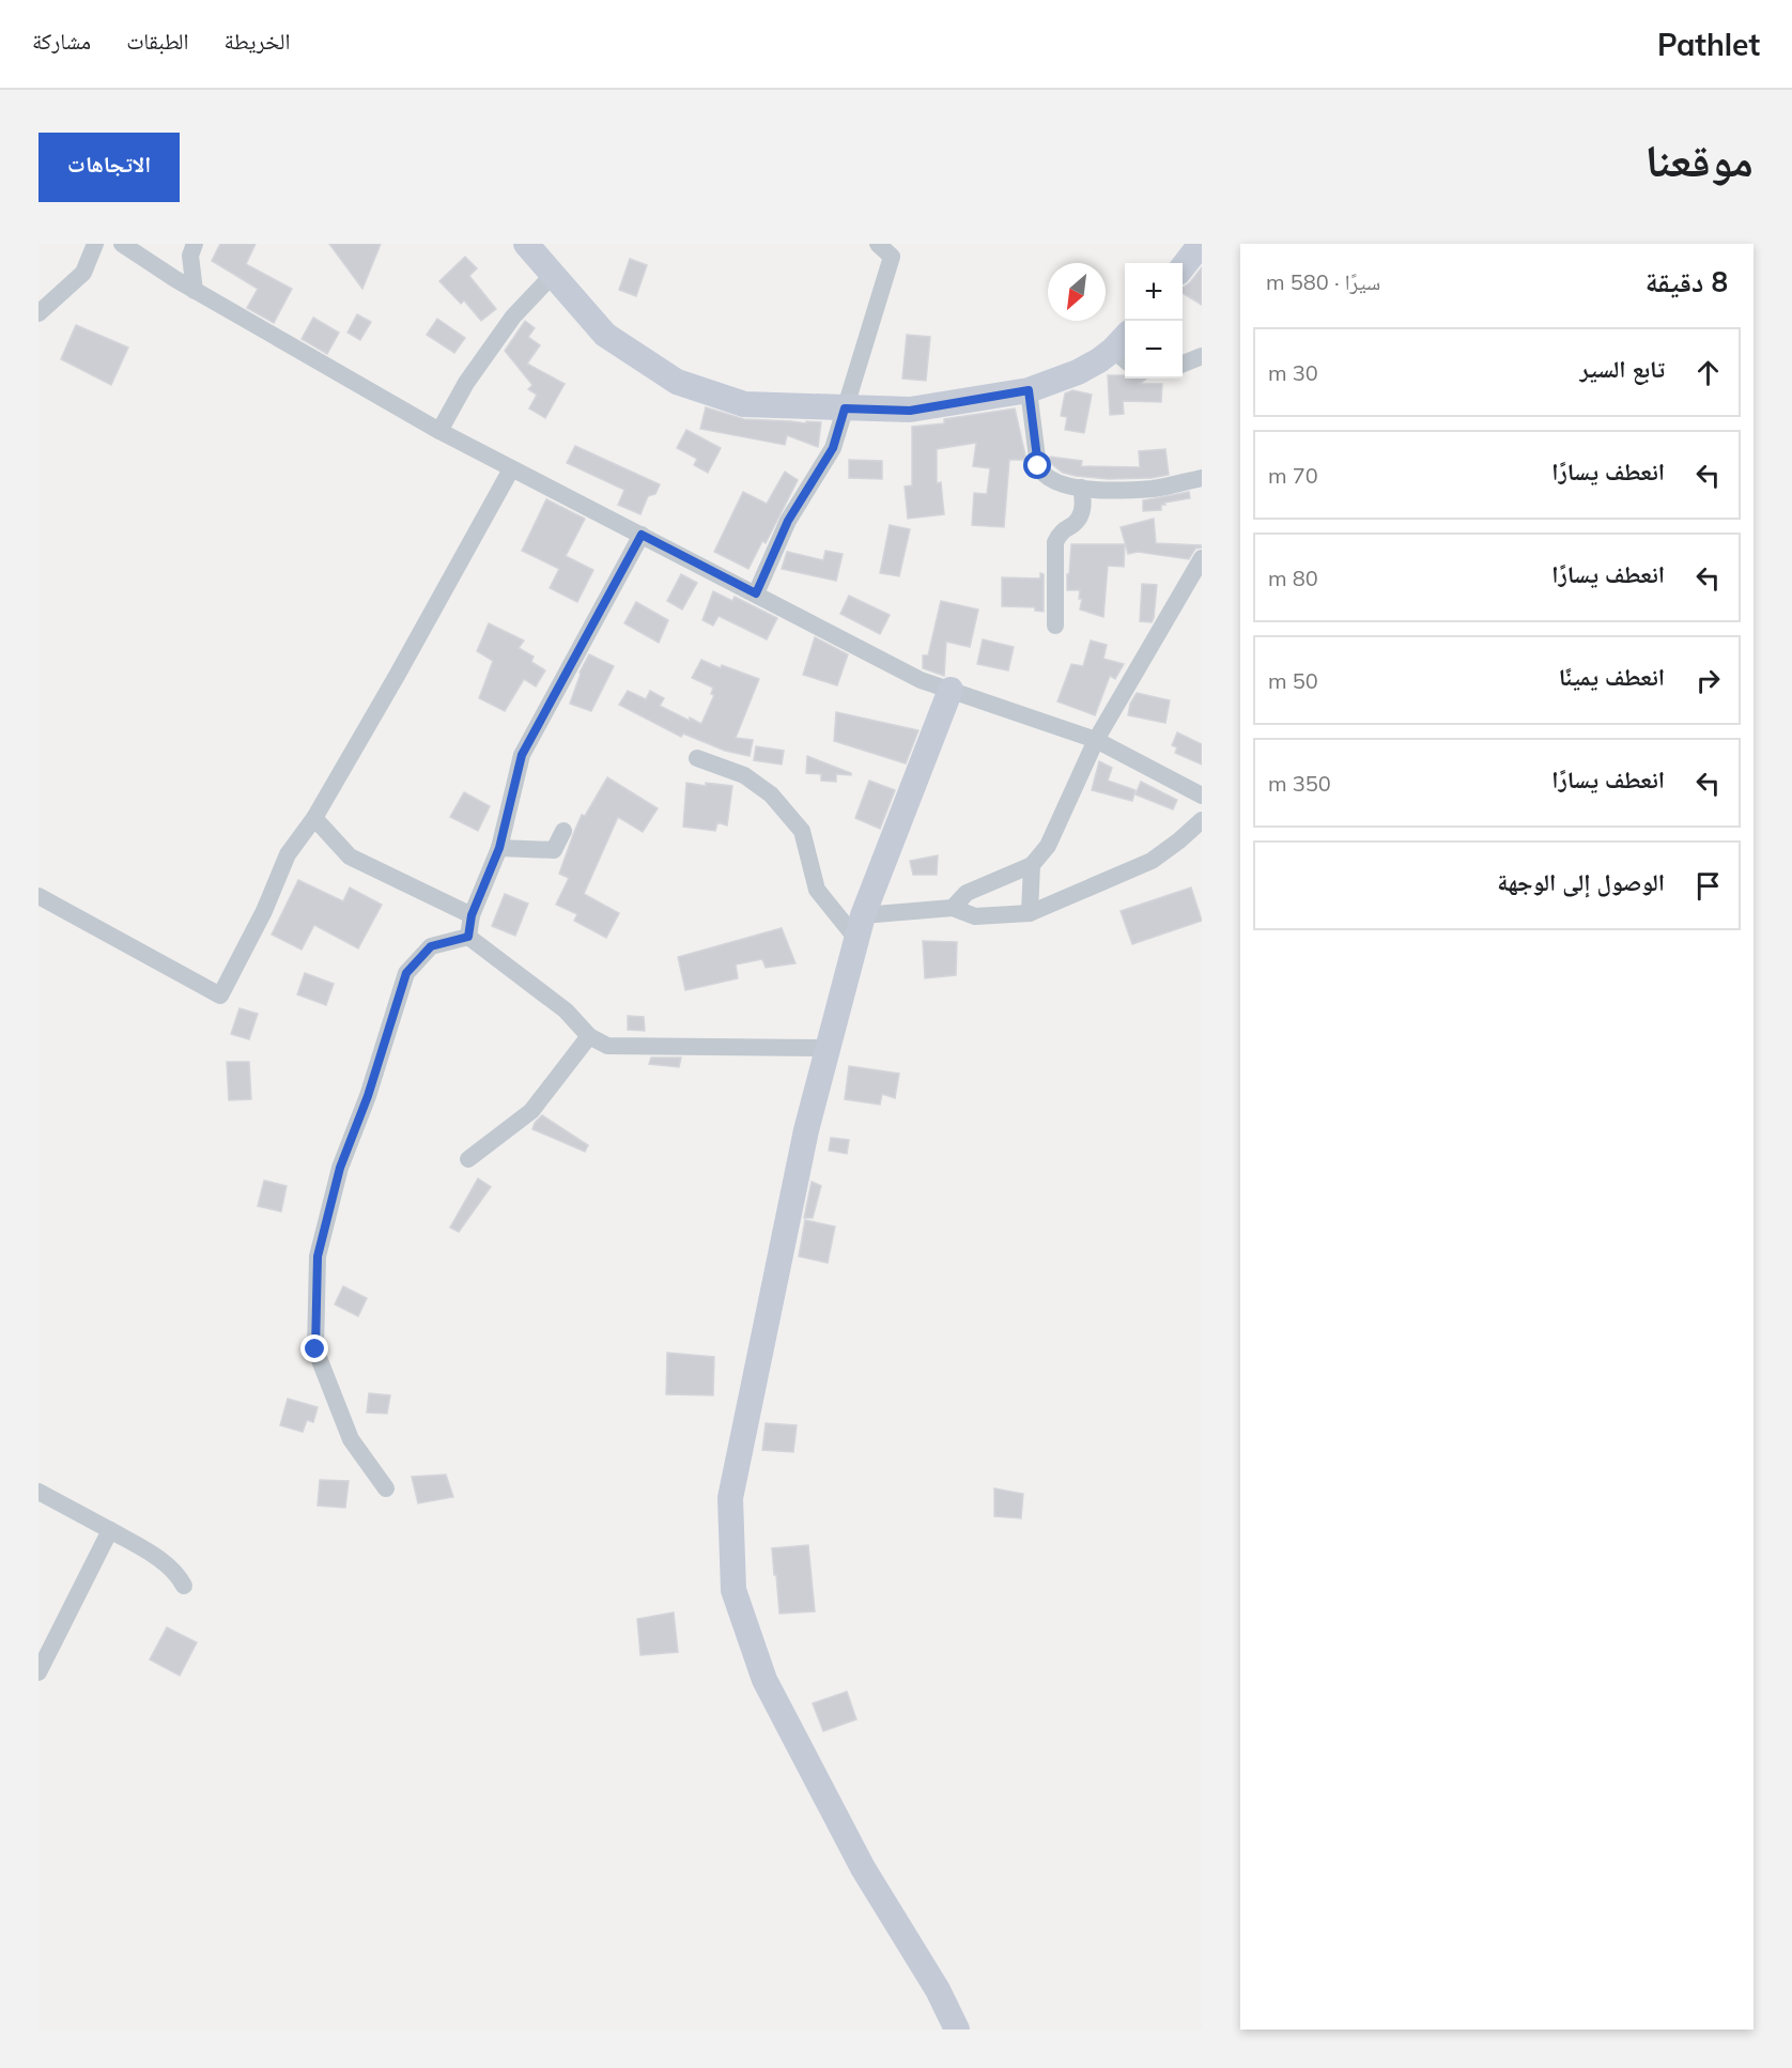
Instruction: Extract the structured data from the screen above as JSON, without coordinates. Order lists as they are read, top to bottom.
{
  "north": "bottom left",
  "page": {
    "header": "Pathlet",
    "nav": ["الخريطة", "الطبقات", "مشاركة"],
    "title": "موقعنا",
    "buttons": "الاتجاهات",
    "heading": ["8 دقيقة", "سيرًا · 580 m"],
    "map_buttons": ["+", "−"],
    "list": [
      ["تابع السير", "30 m"],
      ["انعطف يسارًا", "70 m"],
      ["انعطف يسارًا", "80 m"],
      ["انعطف يمينًا", "50 m"],
      ["انعطف يسارًا", "350 m"],
      "الوصول إلى الوجهة"
    ]
  }
}
